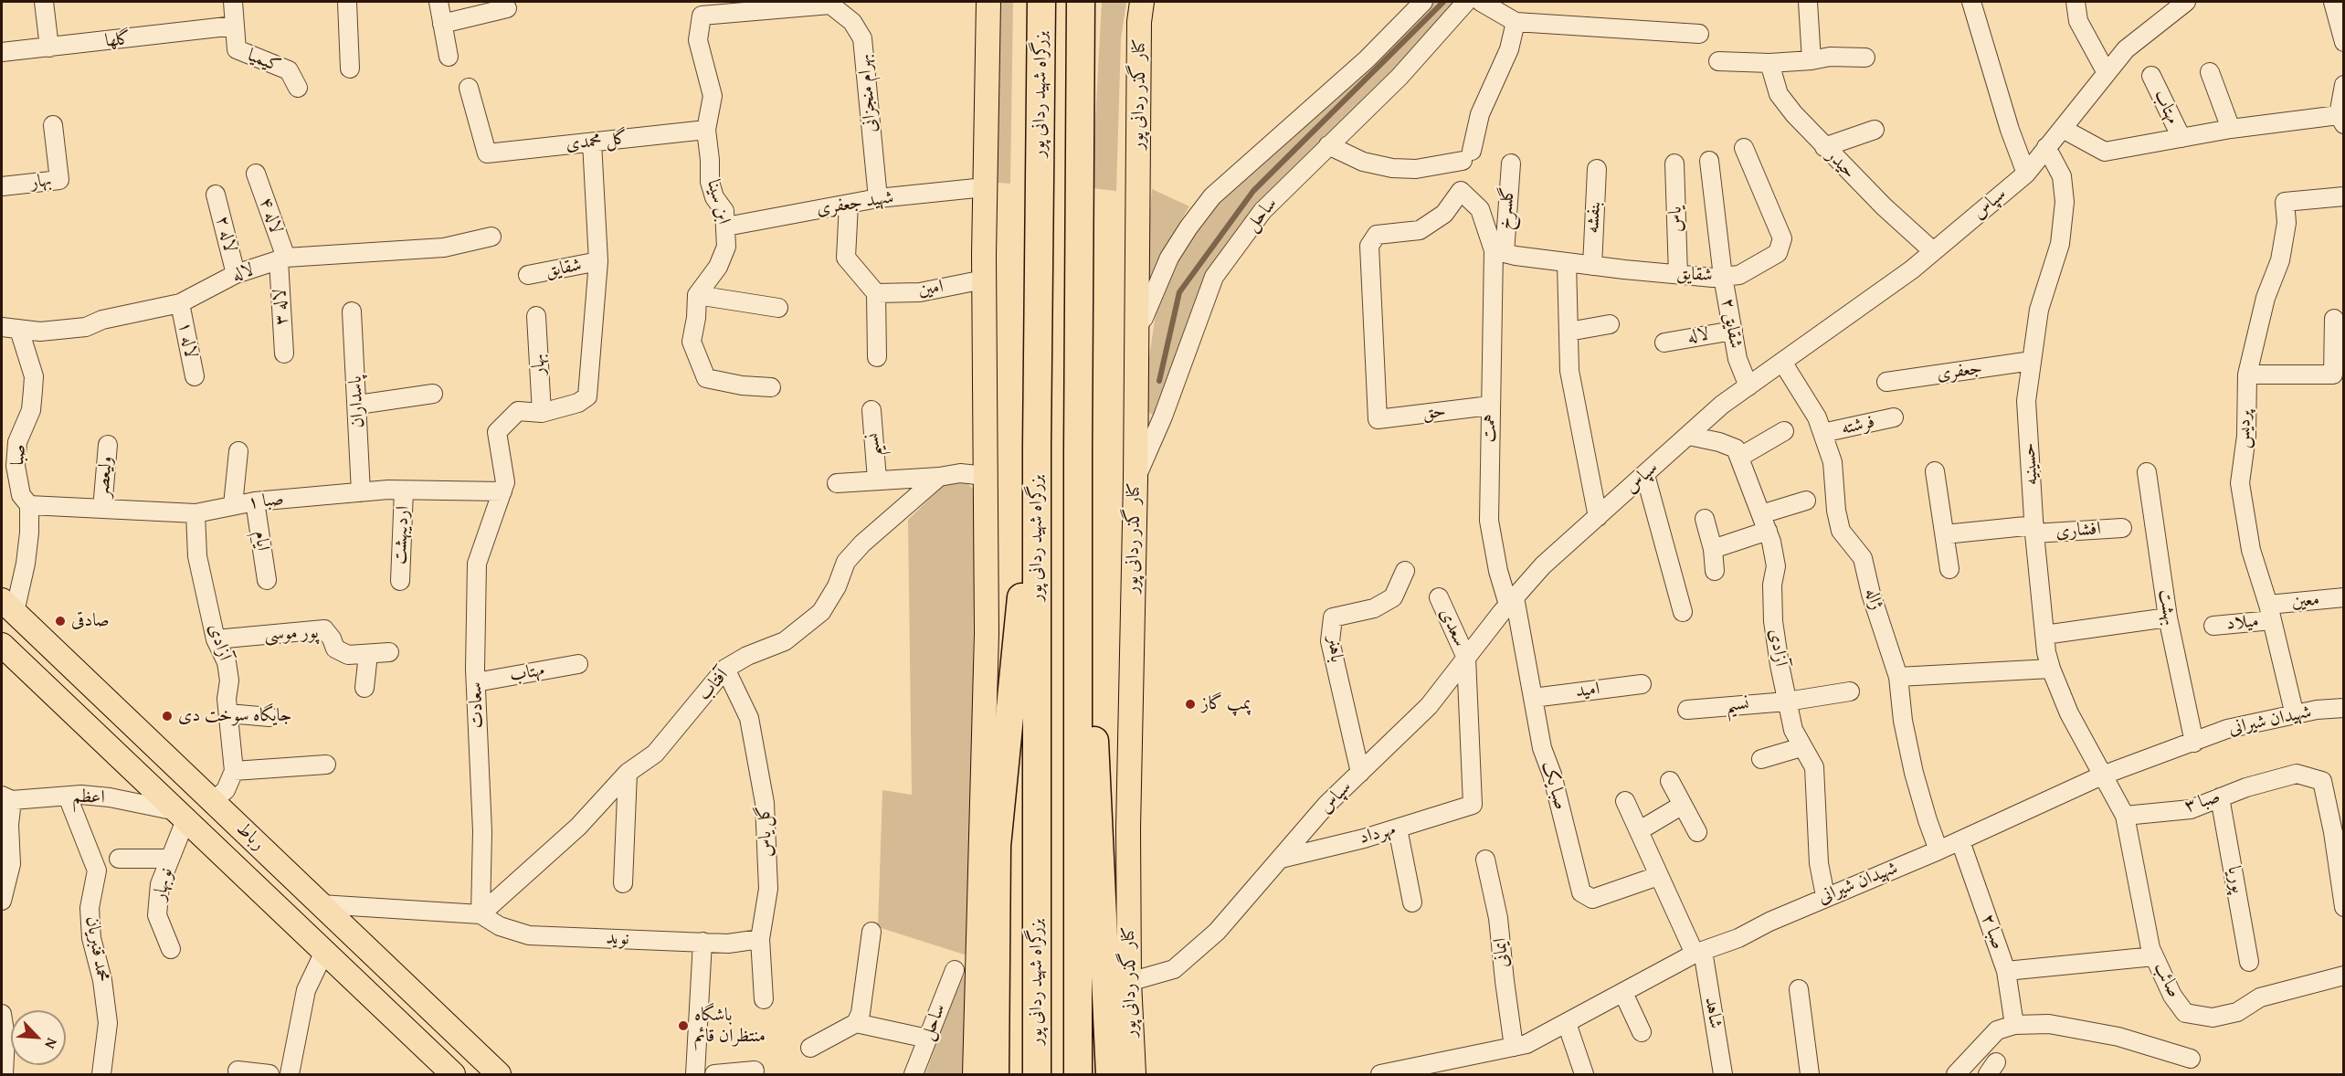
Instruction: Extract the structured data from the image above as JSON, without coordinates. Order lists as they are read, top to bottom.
{
  "streets": {
    "highway": ["بزرگراه شهید ردانی پور"],
    "main road": ["کنار گذر ردانی پور", "رباط"],
    "street": [
      "گلها",
      "کیمیا",
      "بهرام منجزانی",
      "مهتاب",
      "گل محمدی",
      "حیدر",
      "بهار",
      "ابن سینا",
      "شهید جعفری",
      "سپاس",
      "گلسرخ",
      "ساحل",
      "لاله ۴",
      "بنفشه",
      "یاس",
      "لاله ۲",
      "شقایق",
      "لاله",
      "امین",
      "لاله ۳",
      "شقایق ۲",
      "لاله ۱",
      "جعفری",
      "پاسداران",
      "حق",
      "فرشته",
      "همت",
      "پردیس",
      "نسیم",
      "صبا",
      "حسینیه",
      "ولیعصر",
      "صبا ۱",
      "افشاری",
      "اردیبهشت",
      "ایام",
      "ژاله",
      "معین",
      "بهشت",
      "میلاد",
      "سعدی",
      "پور موسی",
      "آزادی",
      "باهنر",
      "آفتاب",
      "امید",
      "سعادت",
      "شهیدان شیرانی",
      "صبا یک",
      "اعظم",
      "صبا ۳",
      "گل یاس",
      "مهرداد",
      "پوریا",
      "نوبهار",
      "صبا ۲",
      "نوید",
      "محمد قنبریان",
      "ایمانی",
      "صائب",
      "شاهد"
    ]
  },
  "crossings": [
    ["گلها", "کیمیا"],
    ["بهرام منجزانی", "ابن سینا"],
    ["بهرام منجزانی", "شهید جعفری"],
    ["کنار گذر ردانی پور", "سپاس"],
    ["کنار گذر ردانی پور", "ساحل"],
    ["مهتاب", "سعادت"],
    ["گل محمدی", "ابن سینا"],
    ["حیدر", "سپاس"],
    ["بهار", "سعادت"],
    ["ابن سینا", "شهید جعفری"],
    ["سپاس", "شقایق ۲"],
    ["سپاس", "همت"],
    ["سپاس", "حسینیه"],
    ["سپاس", "ژاله"],
    ["سپاس", "سعدی"],
    ["سپاس", "باهنر"],
    ["سپاس", "صبا یک"],
    ["سپاس", "مهرداد"],
    ["گلسرخ", "شقایق"],
    ["گلسرخ", "حق"],
    ["گلسرخ", "همت"],
    ["لاله ۴", "لاله"],
    ["لاله ۴", "لاله ۳"],
    ["بنفشه", "شقایق"],
    ["یاس", "شقایق"],
    ["لاله ۲", "لاله"],
    ["شقایق", "شقایق ۲"],
    ["شقایق", "حق"],
    ["شقایق", "همت"],
    ["شقایق", "سعادت"],
    ["لاله", "لاله ۳"],
    ["لاله", "شقایق ۲"],
    ["لاله", "لاله ۱"],
    ["لاله", "صبا"],
    ["جعفری", "حسینیه"],
    ["پاسداران", "صبا ۱"],
    ["حق", "همت"],
    ["فرشته", "ژاله"],
    ["همت", "صبا یک"],
    ["پردیس", "معین"],
    ["پردیس", "میلاد"],
    ["پردیس", "شهیدان شیرانی"],
    ["نسیم", "آزادی"],
    ["نسیم", "آفتاب"],
    ["صبا", "صبا ۱"],
    ["صبا", "رباط"],
    ["حسینیه", "افشاری"],
    ["حسینیه", "شهیدان شیرانی"],
    ["ولیعصر", "صبا ۱"],
    ["صبا ۱", "اردیبهشت"],
    ["صبا ۱", "ایام"],
    ["صبا ۱", "آزادی"],
    ["صبا ۱", "سعادت"],
    ["ژاله", "شهیدان شیرانی"],
    ["معین", "میلاد"],
    ["بهشت", "شهیدان شیرانی"],
    ["سعدی", "مهرداد"],
    ["پور موسی", "آزادی"],
    ["آزادی", "شهیدان شیرانی"],
    ["آفتاب", "سعادت"],
    ["آفتاب", "گل یاس"],
    ["آفتاب", "نوید"],
    ["امید", "صبا یک"],
    ["سعادت", "نوید"],
    ["شهیدان شیرانی", "صبا ۲"],
    ["شهیدان شیرانی", "ایمانی"],
    ["شهیدان شیرانی", "شاهد"],
    ["اعظم", "رباط"],
    ["اعظم", "نوبهار"],
    ["اعظم", "محمد قنبریان"],
    ["صبا ۳", "پوریا"],
    ["صبا ۳", "صائب"],
    ["گل یاس", "نوید"],
    ["رباط", "نوبهار"]
  ],
  "places": [
    "صادقی",
    "پمپ گاز",
    "جایگاه سوخت دی",
    "باشگاه منتظران قائم"
  ],
  "north": "bottom right"
}
